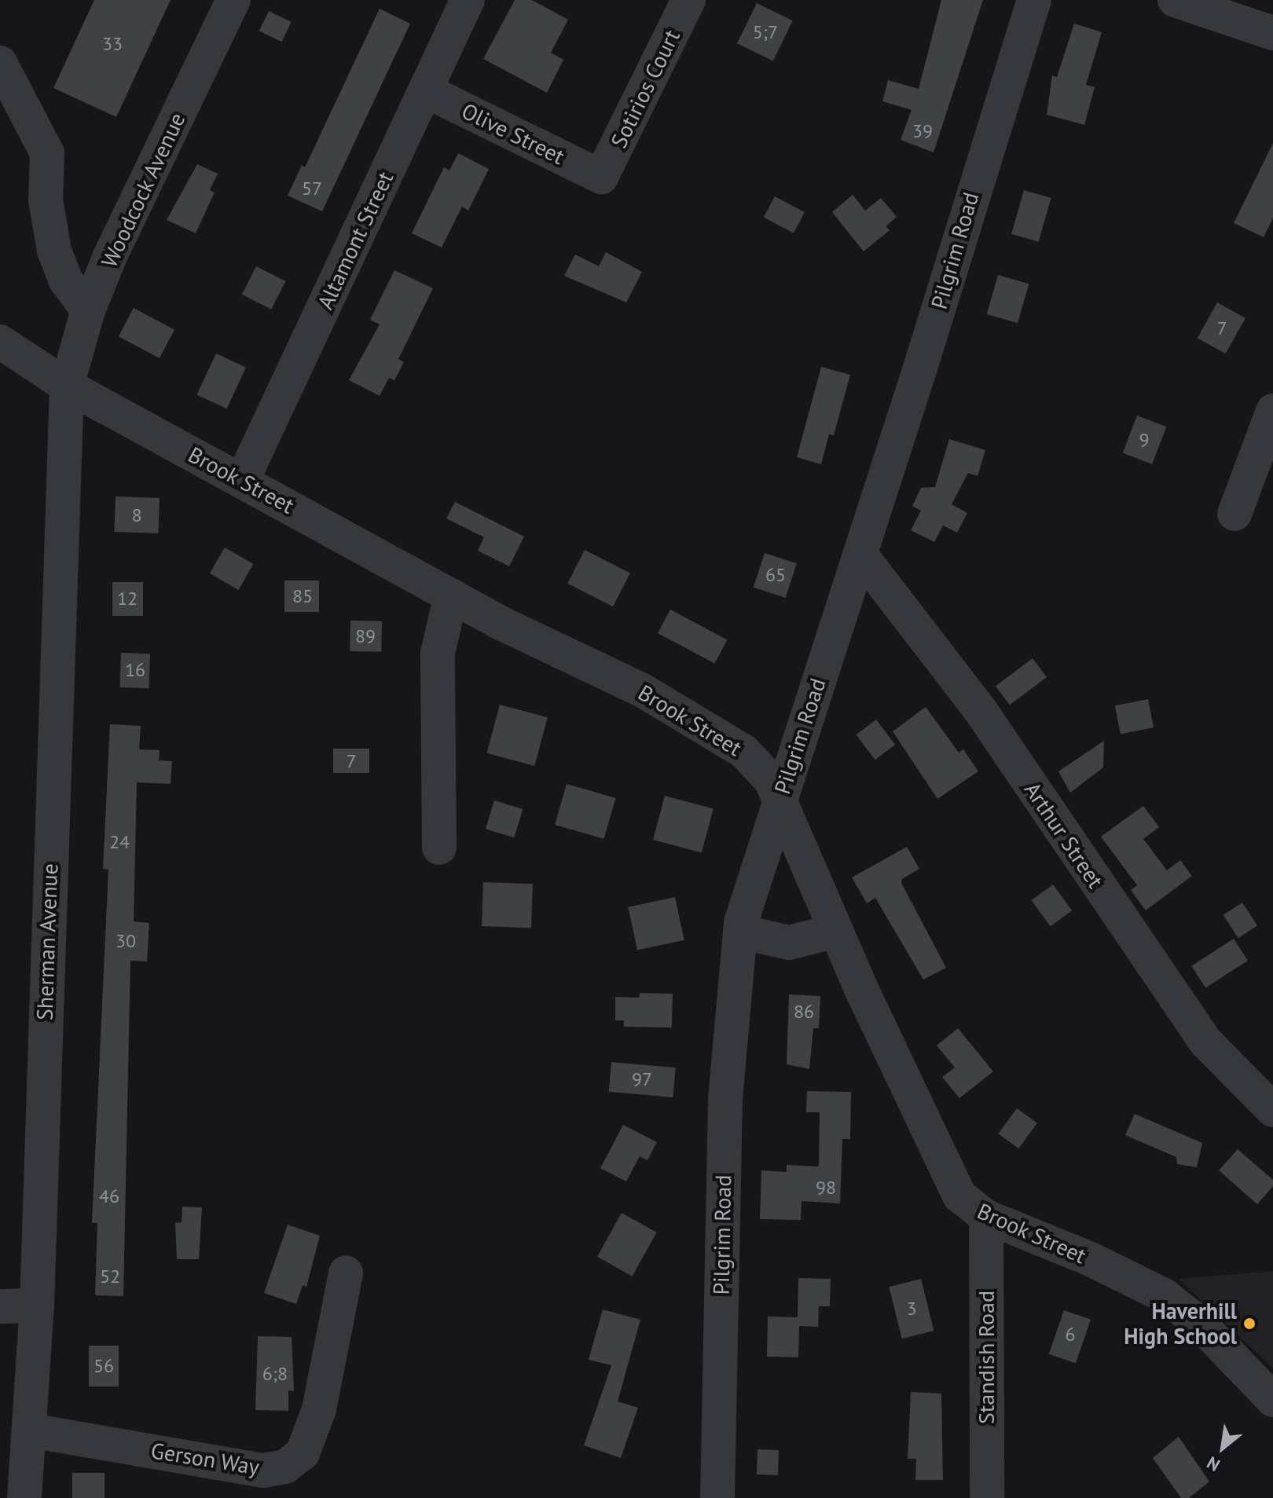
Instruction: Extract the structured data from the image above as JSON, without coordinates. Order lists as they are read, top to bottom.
{
  "streets": {
    "street": [
      "Sotirios Court",
      "Olive Street",
      "Woodcock Avenue",
      "Altamont Street",
      "Pilgrim Road",
      "Brook Street",
      "Arthur Street",
      "Sherman Avenue",
      "Standish Road",
      "Gerson Way"
    ]
  },
  "crossings": [
    ["Sotirios Court", "Olive Street"],
    ["Olive Street", "Altamont Street"],
    ["Woodcock Avenue", "Brook Street"],
    ["Woodcock Avenue", "Sherman Avenue"],
    ["Altamont Street", "Brook Street"],
    ["Pilgrim Road", "Brook Street"],
    ["Pilgrim Road", "Arthur Street"],
    ["Brook Street", "Sherman Avenue"],
    ["Brook Street", "Standish Road"],
    ["Sherman Avenue", "Gerson Way"]
  ],
  "places": ["Haverhill High School"],
  "house_numbers": [
    "5;7",
    "33",
    "39",
    "57",
    "7",
    "9",
    "8",
    "65",
    "85",
    "12",
    "89",
    "16",
    "7",
    "24",
    "30",
    "86",
    "97",
    "98",
    "46",
    "52",
    "3",
    "6",
    "56",
    "6;8"
  ],
  "north": "bottom left"
}
